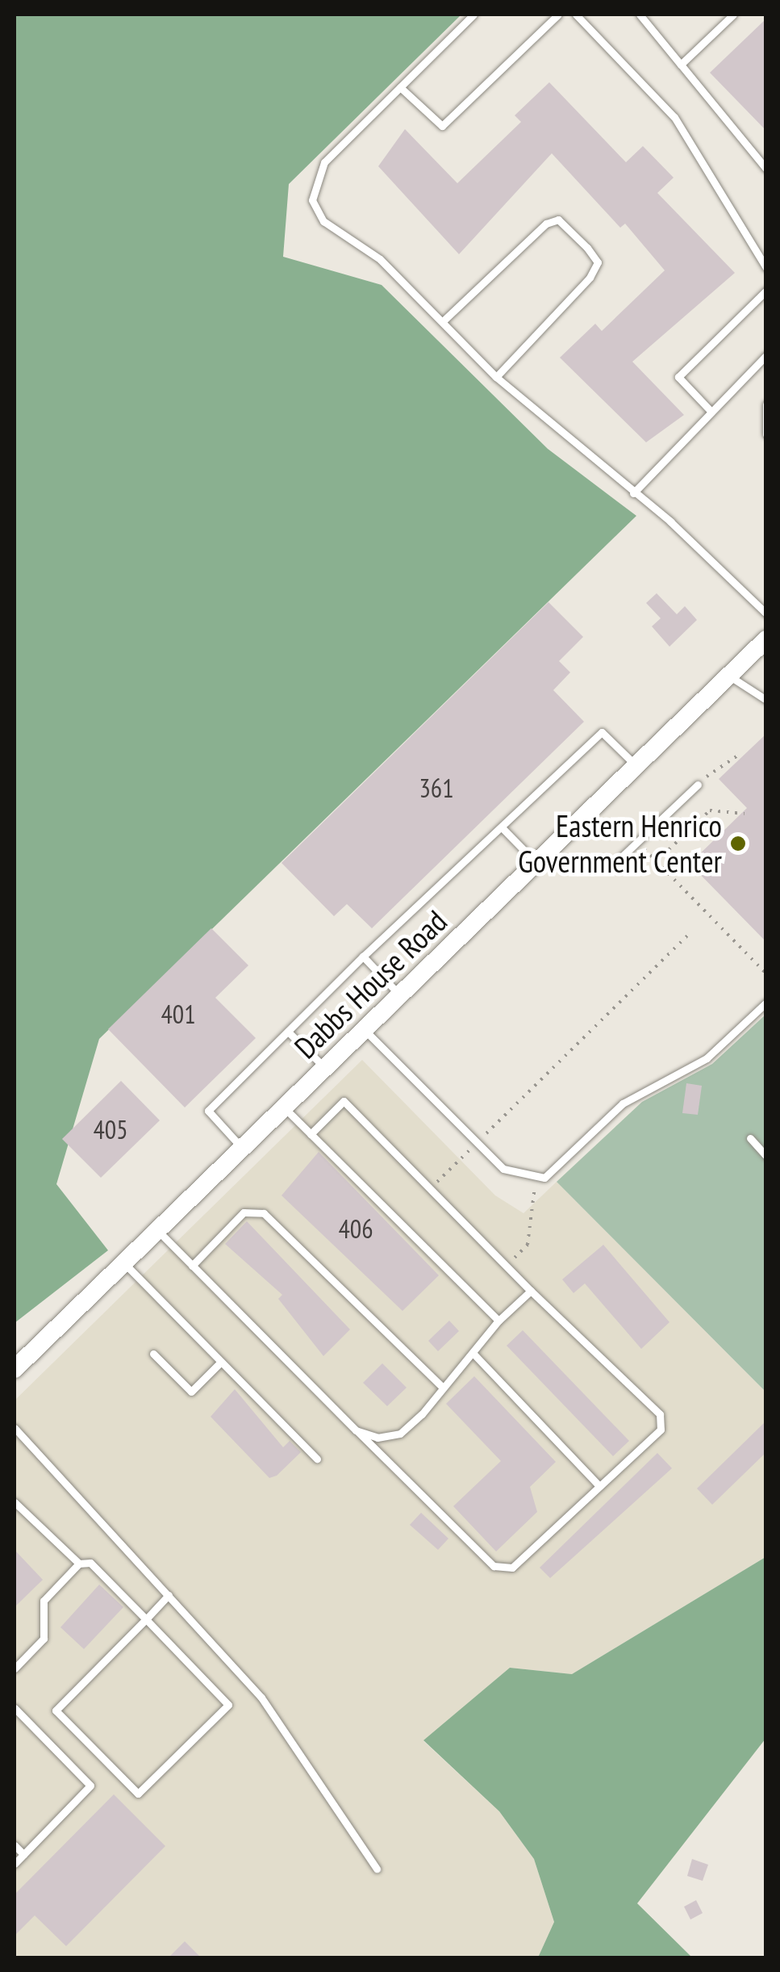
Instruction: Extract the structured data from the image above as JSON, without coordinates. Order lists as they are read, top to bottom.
{
  "streets": {
    "street": ["Dabbs House Road"]
  },
  "places": ["Eastern Henrico Government Center"],
  "house_numbers": [
    "361",
    "401",
    "405",
    "406"
  ]
}
